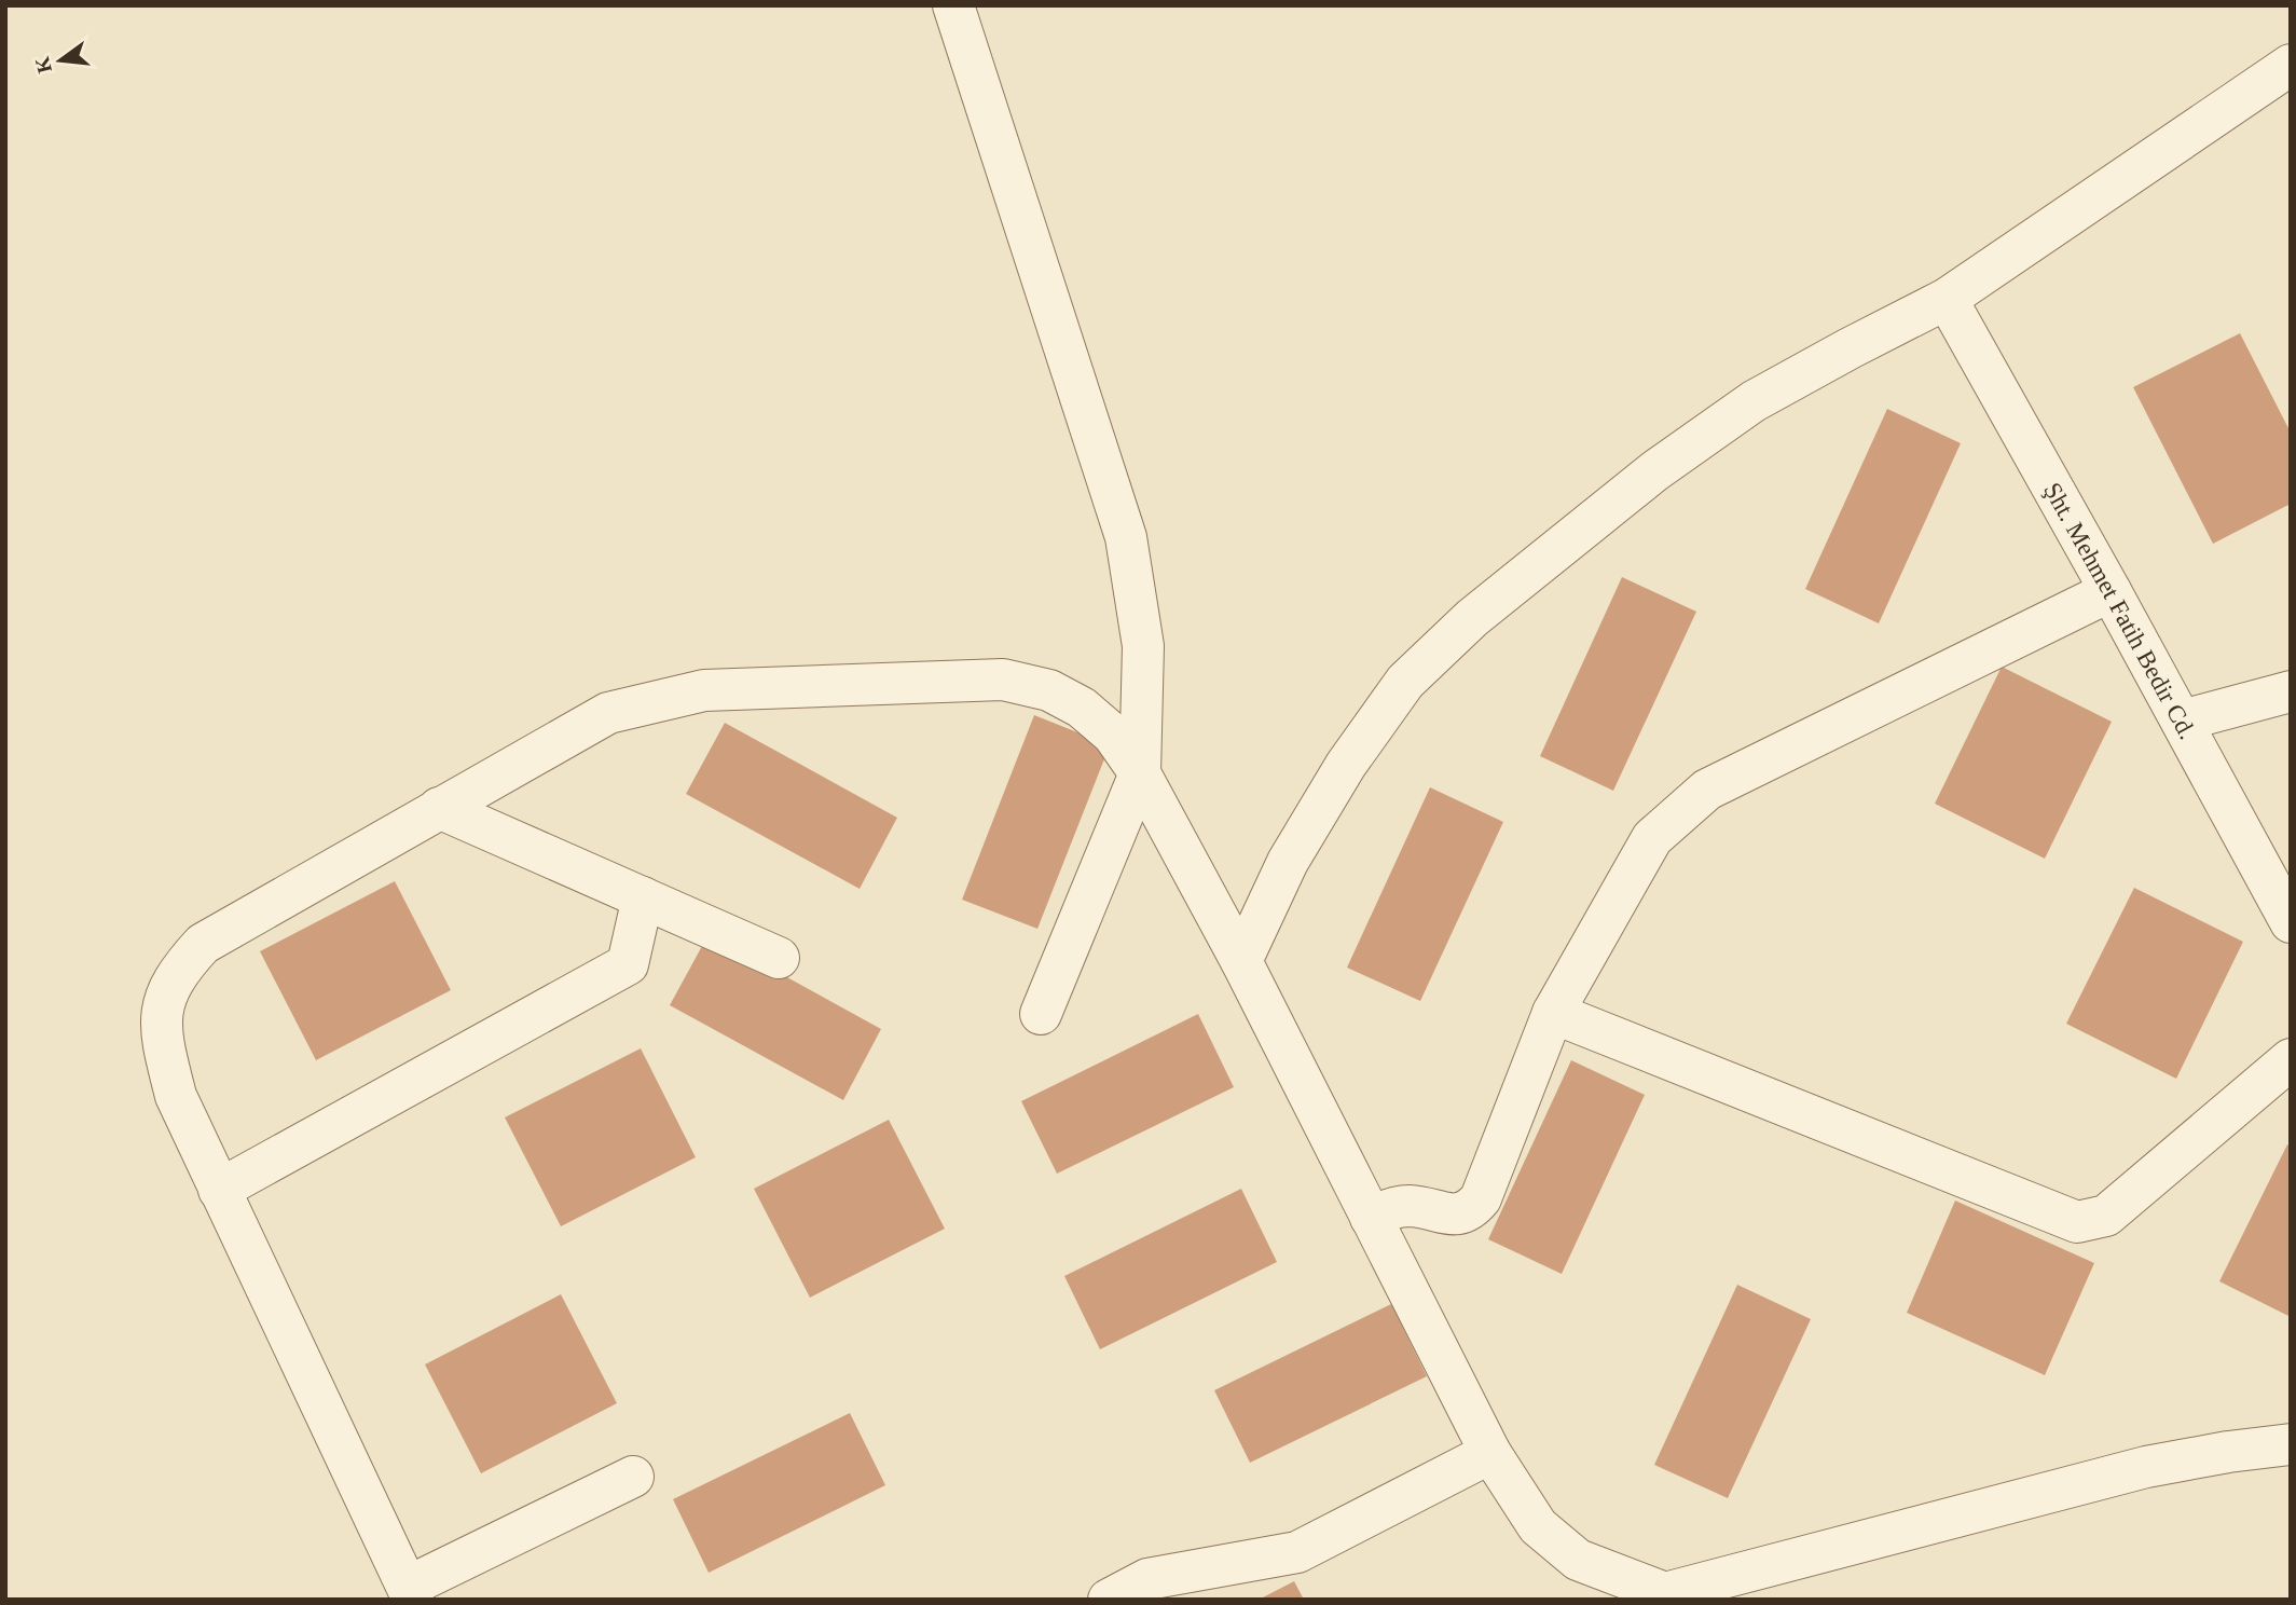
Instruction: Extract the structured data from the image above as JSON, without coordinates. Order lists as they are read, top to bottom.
{
  "streets": {
    "street": ["Şht. Mehmet Fatih Bedir Cd."]
  },
  "north": "left"
}
